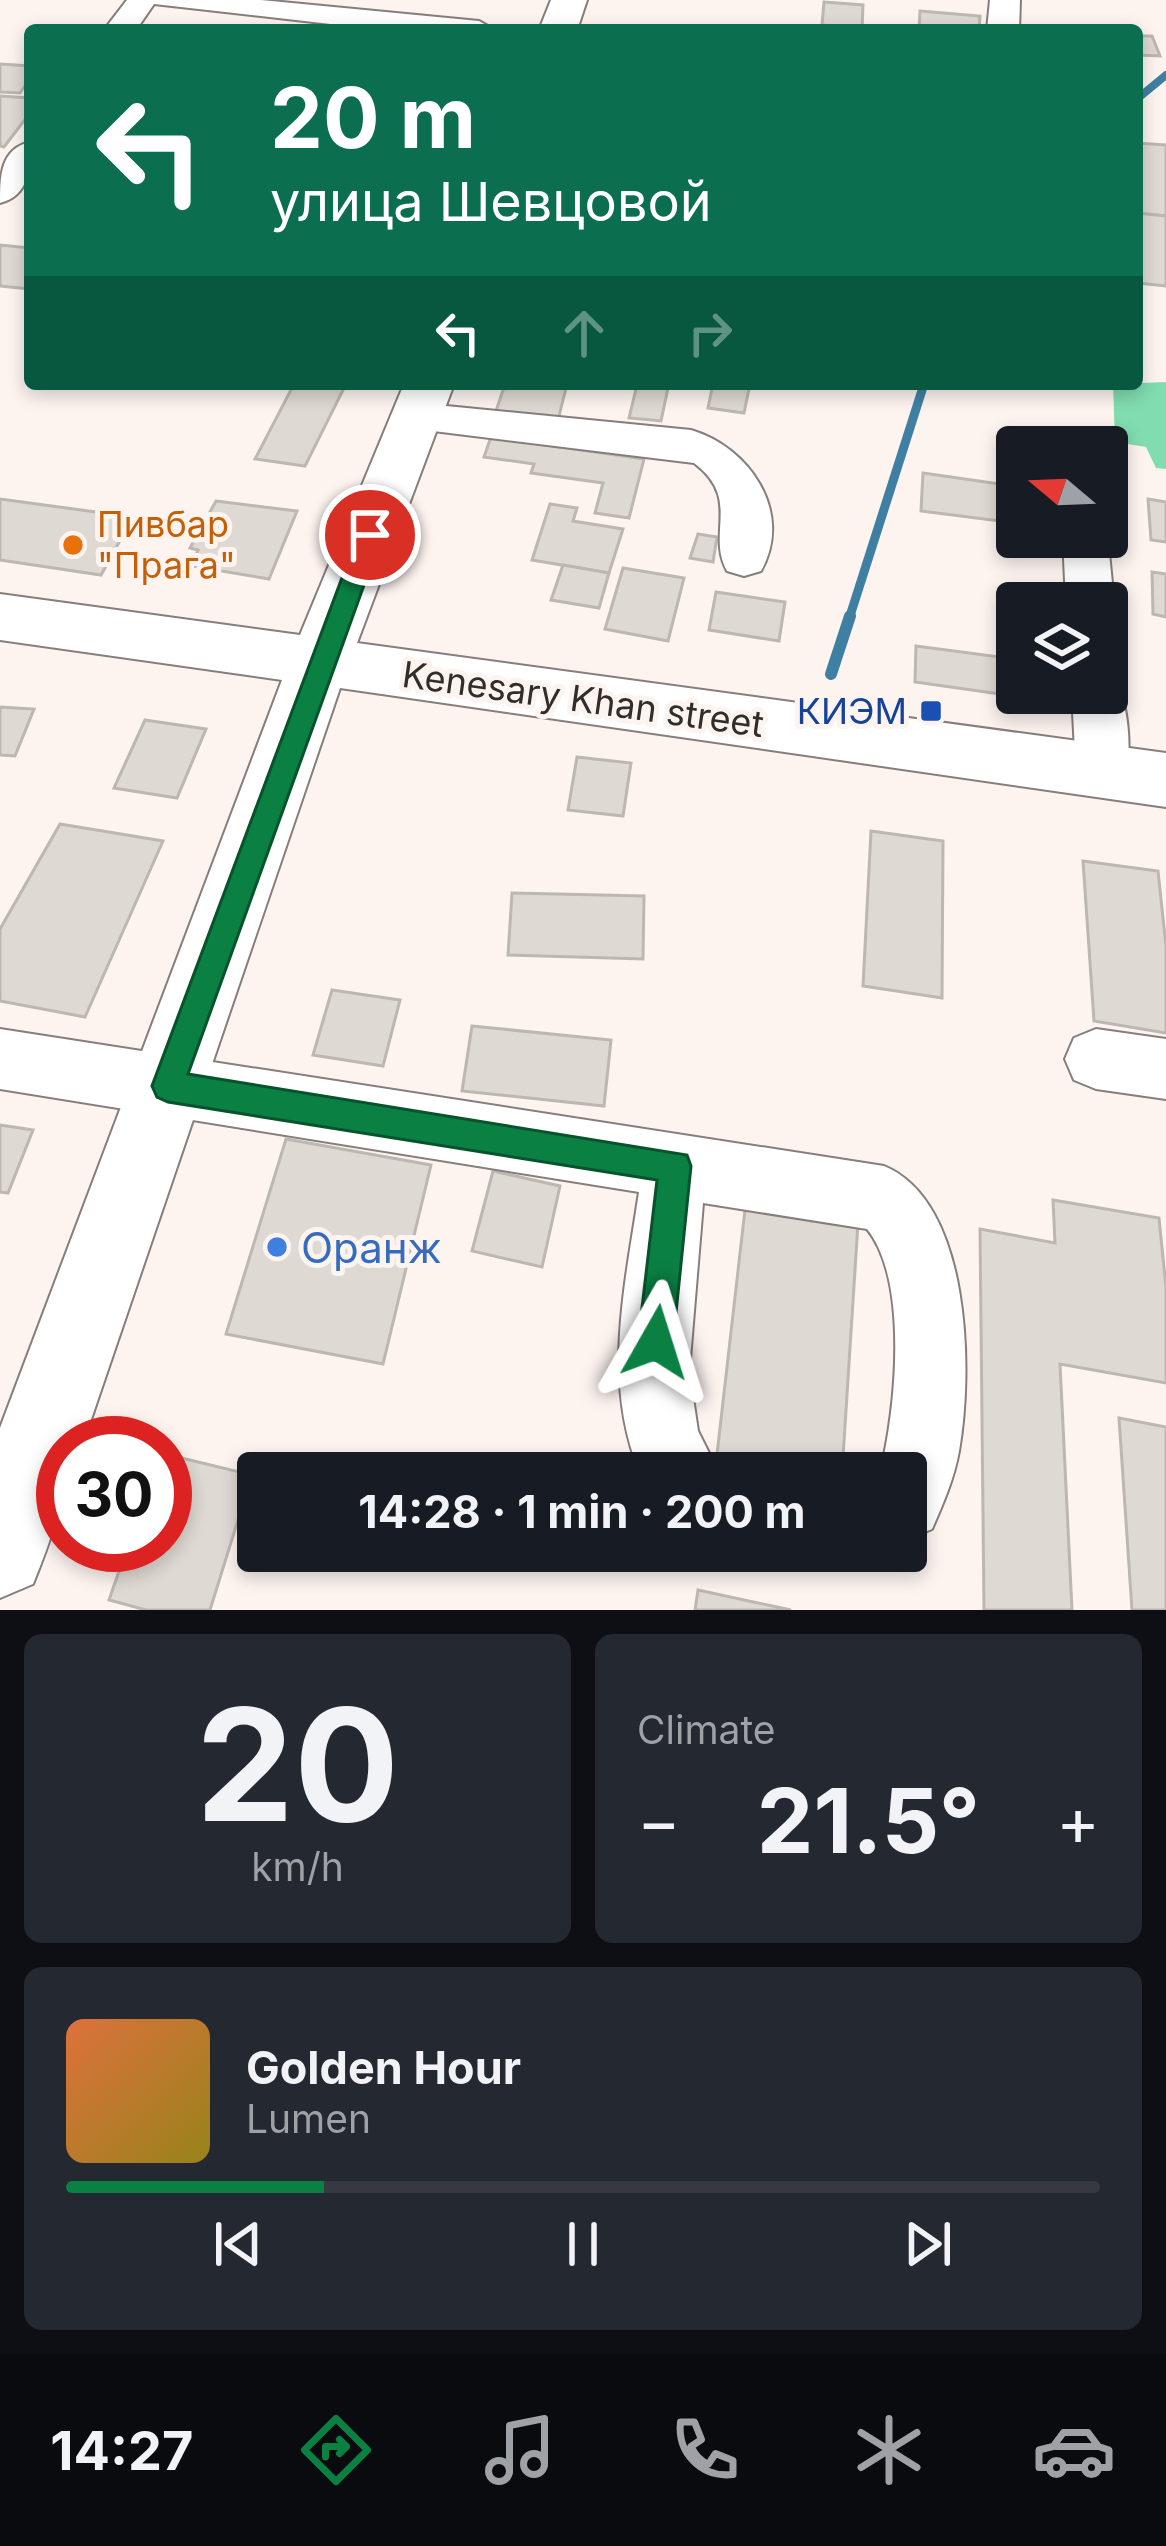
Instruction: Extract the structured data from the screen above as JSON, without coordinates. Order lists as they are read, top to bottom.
{
  "streets": {
    "main road": ["Kenesary Khan street"]
  },
  "places": {
    "other": ["Пивбар \"Прага\"", "Оранж"],
    "transit": ["КИЭМ"]
  },
  "north": "left",
  "page": {
    "turn": ["20 m", "улица Шевцовой"],
    "limit": "30",
    "trip": "14:28 · 1 min · 200 m",
    "tile": [
      ["20", "km/h"],
      "Climate"
    ],
    "heat": ["−", "21.5°", "+"],
    "song": ["Golden Hour", "Lumen"],
    "tabs": "14:27"
  }
}
